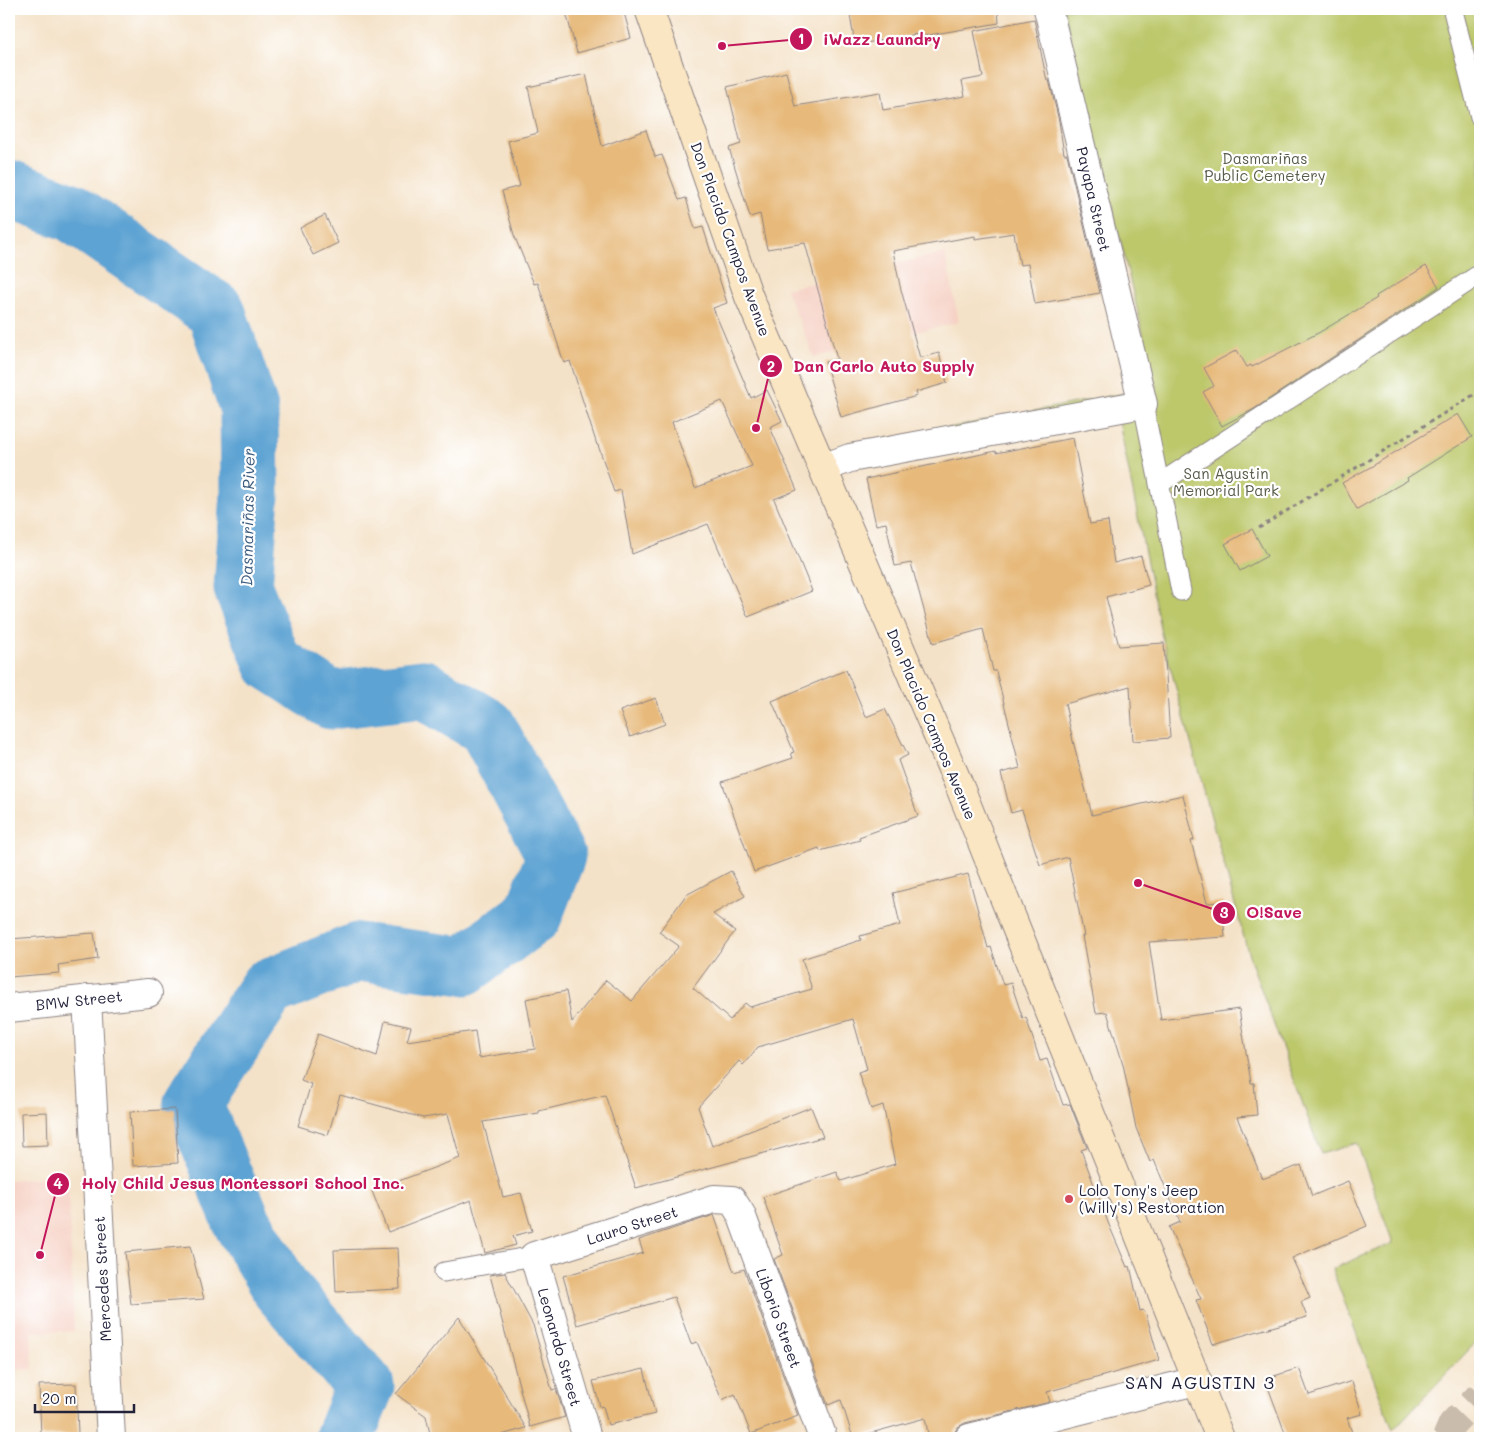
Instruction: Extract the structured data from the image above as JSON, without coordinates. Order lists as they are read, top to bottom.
{
  "streets": {
    "main road": ["Don Placido Campos Avenue"],
    "street": [
      "Payapa Street",
      "BMW Street",
      "Lauro Street",
      "Mercedes Street",
      "Liborio Street",
      "Leonardo Street"
    ]
  },
  "crossings": [
    ["BMW Street", "Mercedes Street"],
    ["Lauro Street", "Liborio Street"],
    ["Lauro Street", "Leonardo Street"]
  ],
  "districts": ["SAN AGUSTIN 3"],
  "water": ["Dasmariñas River"],
  "parks": ["Dasmariñas Public Cemetery", "San Agustin Memorial Park"],
  "places": [
    "iWazz Laundry",
    "Dan Carlo Auto Supply",
    "O!Save",
    "Lolo Tony's Jeep (Willy's) Restoration",
    "Holy Child Jesus Montessori School Inc."
  ],
  "scale_bar": "20 m"
}
